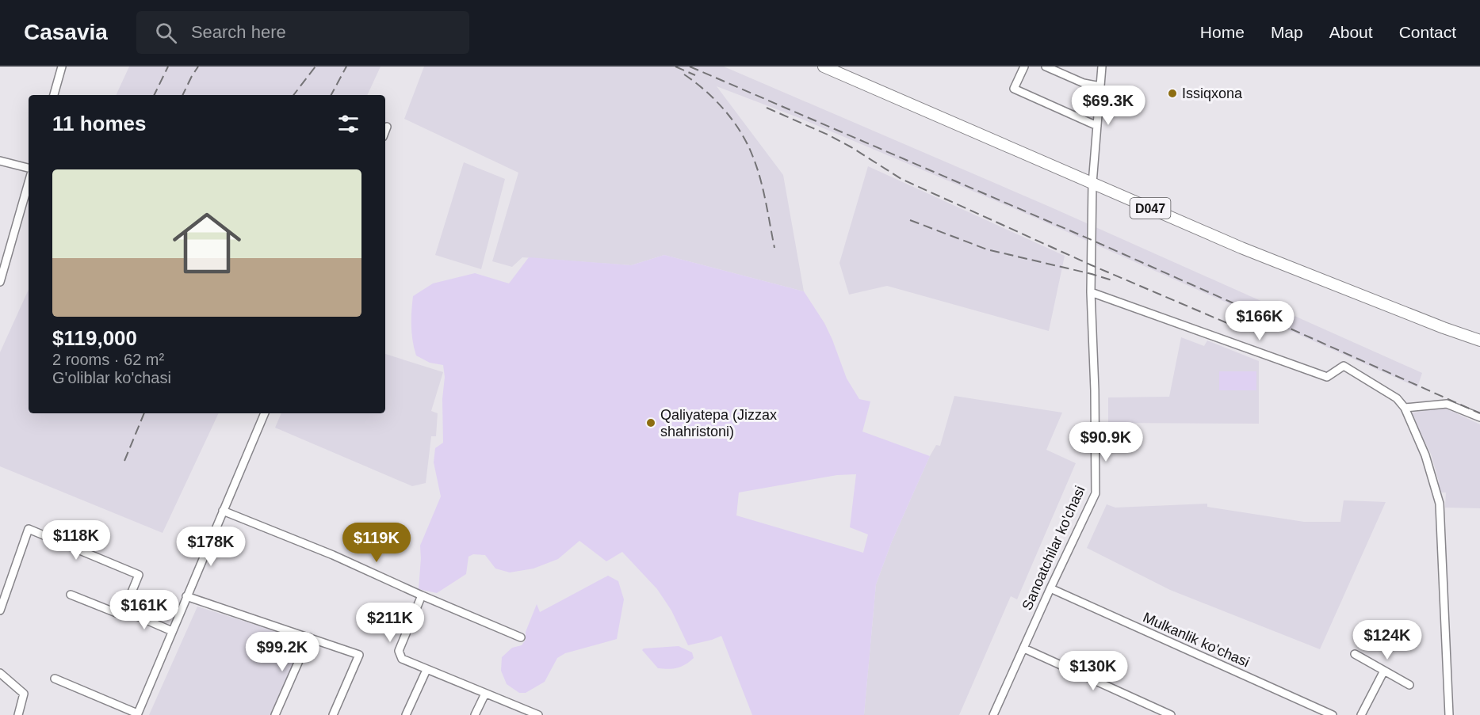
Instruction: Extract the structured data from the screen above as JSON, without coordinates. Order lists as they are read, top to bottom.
{
  "streets": {
    "main road": ["D047"],
    "street": ["Sanoatchilar ko'chasi", "Mulkanlik ko'chasi"]
  },
  "crossings": [
    ["D047", "Sanoatchilar ko'chasi"],
    ["Sanoatchilar ko'chasi", "Mulkanlik ko'chasi"]
  ],
  "places": ["Issiqxona", "Qaliyatepa (Jizzax shahristoni)"],
  "page": {
    "header": "Casavia",
    "search": "Search here",
    "nav": [
      "Home",
      "Map",
      "About",
      "Contact"
    ],
    "price": [
      "$69.3K",
      "$166K",
      "$90.9K",
      "$118K",
      "$119K",
      "$178K",
      "$161K",
      "$211K",
      "$124K",
      "$99.2K",
      "$130K"
    ],
    "heading": "11 homes",
    "list": [
      {
        "name": "$119,000",
        "note": "2 rooms · 62 m² · G'oliblar ko'chasi"
      }
    ]
  }
}
